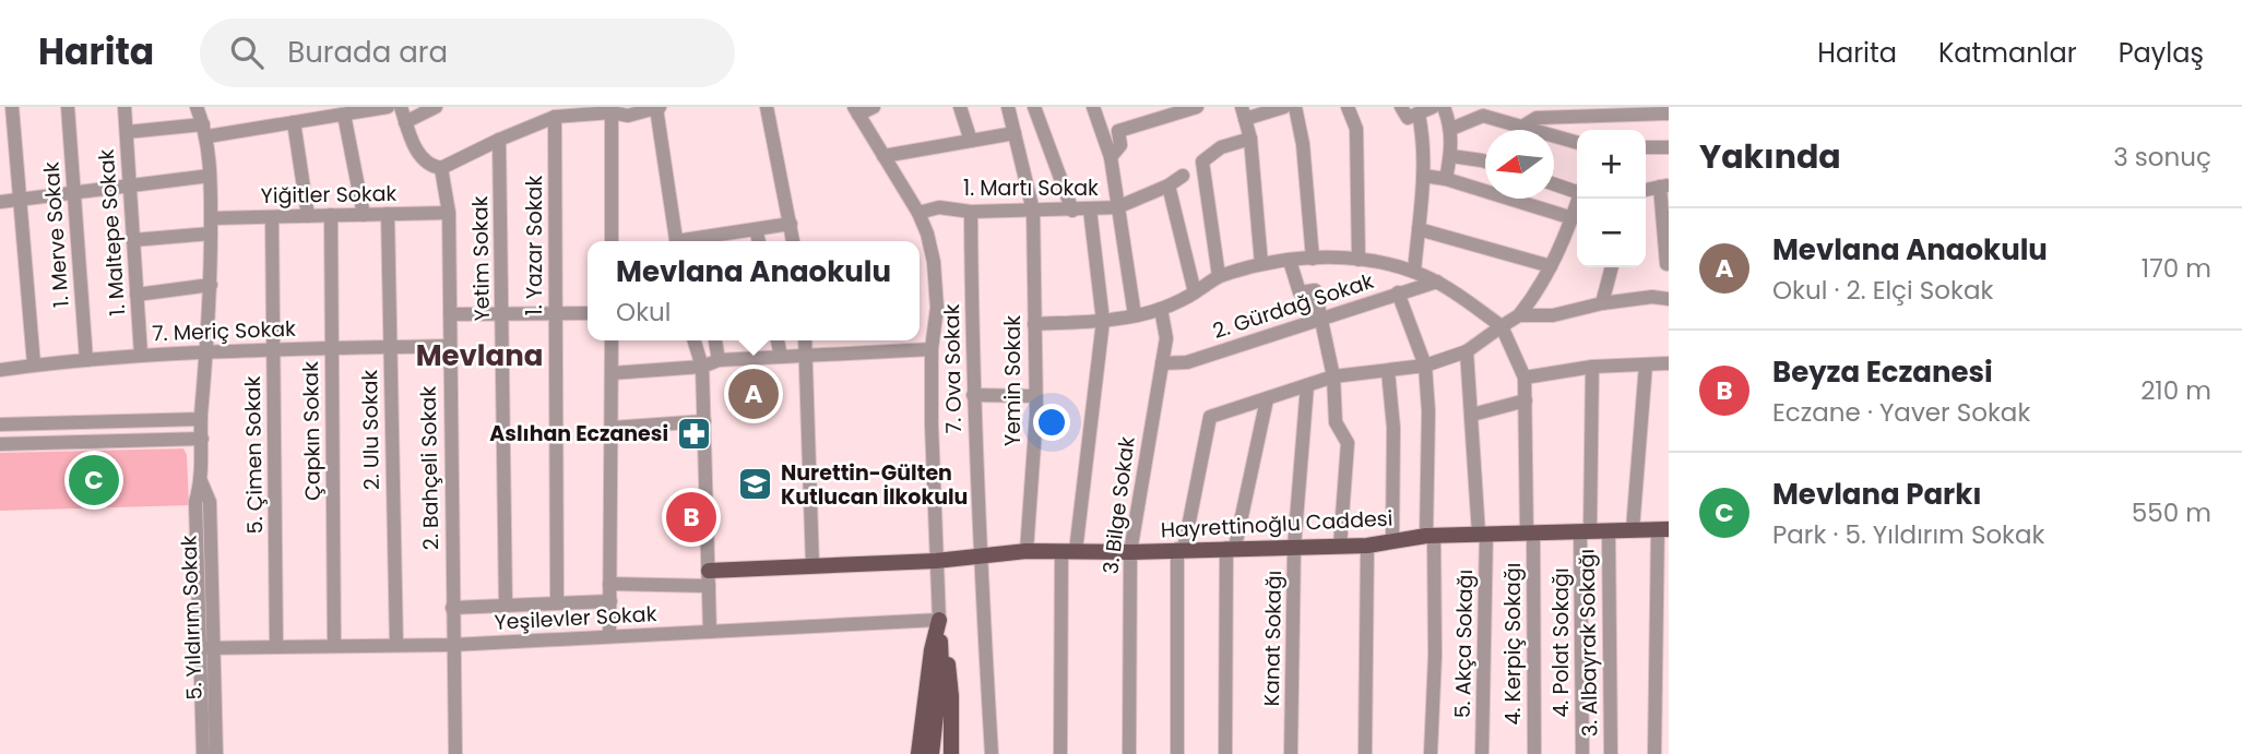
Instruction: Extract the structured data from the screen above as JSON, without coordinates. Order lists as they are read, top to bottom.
{
  "streets": {
    "main road": ["Hayrettinoğlu Caddesi"],
    "street": [
      "1. Martı Sokak",
      "Yiğitler Sokak",
      "1. Maltepe Sokak",
      "1. Merve Sokak",
      "1. Yazar Sokak",
      "Yetim Sokak",
      "2. Gürdağ Sokak",
      "7. Meriç Sokak",
      "7. Ova Sokak",
      "Yemin Sokak",
      "2. Ulu Sokak",
      "Çapkın Sokak",
      "5. Çimen Sokak",
      "2. Bahçeli Sokak",
      "3. Bilge Sokak",
      "5. Yıldırım Sokak",
      "Yeşilevler Sokak",
      "Kanat Sokağı",
      "4. Polat Sokağı",
      "3. Albayrak Sokağı",
      "5. Akça Sokağı",
      "4. Kerpiç Sokağı"
    ]
  },
  "crossings": [
    ["1. Martı Sokak", "7. Ova Sokak"],
    ["1. Martı Sokak", "Yemin Sokak"],
    ["Yiğitler Sokak", "1. Maltepe Sokak"],
    ["Yiğitler Sokak", "2. Ulu Sokak"],
    ["Yiğitler Sokak", "Çapkın Sokak"],
    ["Yiğitler Sokak", "5. Çimen Sokak"],
    ["Yiğitler Sokak", "2. Bahçeli Sokak"],
    ["Yiğitler Sokak", "5. Yıldırım Sokak"],
    ["1. Maltepe Sokak", "7. Meriç Sokak"],
    ["1. Merve Sokak", "7. Meriç Sokak"],
    ["2. Gürdağ Sokak", "3. Bilge Sokak"],
    ["7. Meriç Sokak", "2. Ulu Sokak"],
    ["7. Meriç Sokak", "Çapkın Sokak"],
    ["7. Meriç Sokak", "5. Çimen Sokak"],
    ["7. Meriç Sokak", "2. Bahçeli Sokak"],
    ["7. Meriç Sokak", "5. Yıldırım Sokak"],
    ["7. Ova Sokak", "Hayrettinoğlu Caddesi"],
    ["Yemin Sokak", "Hayrettinoğlu Caddesi"],
    ["2. Ulu Sokak", "Yeşilevler Sokak"],
    ["Çapkın Sokak", "Yeşilevler Sokak"],
    ["5. Çimen Sokak", "Yeşilevler Sokak"],
    ["2. Bahçeli Sokak", "Yeşilevler Sokak"],
    ["3. Bilge Sokak", "Hayrettinoğlu Caddesi"],
    ["Hayrettinoğlu Caddesi", "Kanat Sokağı"],
    ["Hayrettinoğlu Caddesi", "4. Polat Sokağı"],
    ["Hayrettinoğlu Caddesi", "3. Albayrak Sokağı"],
    ["Hayrettinoğlu Caddesi", "5. Akça Sokağı"],
    ["Hayrettinoğlu Caddesi", "4. Kerpiç Sokağı"],
    ["5. Yıldırım Sokak", "Yeşilevler Sokak"]
  ],
  "districts": ["Mevlana"],
  "places": {
    "pharmacy": ["Aslıhan Eczanesi"],
    "school or university": ["Nurettin-Gülten Kutlucan İlkokulu"]
  },
  "north": "left",
  "page": {
    "header": "Harita",
    "search": "Burada ara",
    "nav": ["Harita", "Katmanlar", "Paylaş"],
    "heading": ["Yakında", "3 sonuç"],
    "map_buttons": ["+", "−"],
    "list": [
      {
        "mark": "A",
        "name": "Mevlana Anaokulu",
        "note": "Okul · 2. Elçi Sokak",
        "value": "170 m"
      },
      {
        "mark": "B",
        "name": "Beyza Eczanesi",
        "note": "Eczane · Yaver Sokak",
        "value": "210 m"
      },
      {
        "mark": "C",
        "name": "Mevlana Parkı",
        "note": "Park · 5. Yıldırım Sokak",
        "value": "550 m"
      }
    ],
    "popup": ["Mevlana Anaokulu", "Okul"],
    "pins": ["A", "C", "B"]
  }
}
